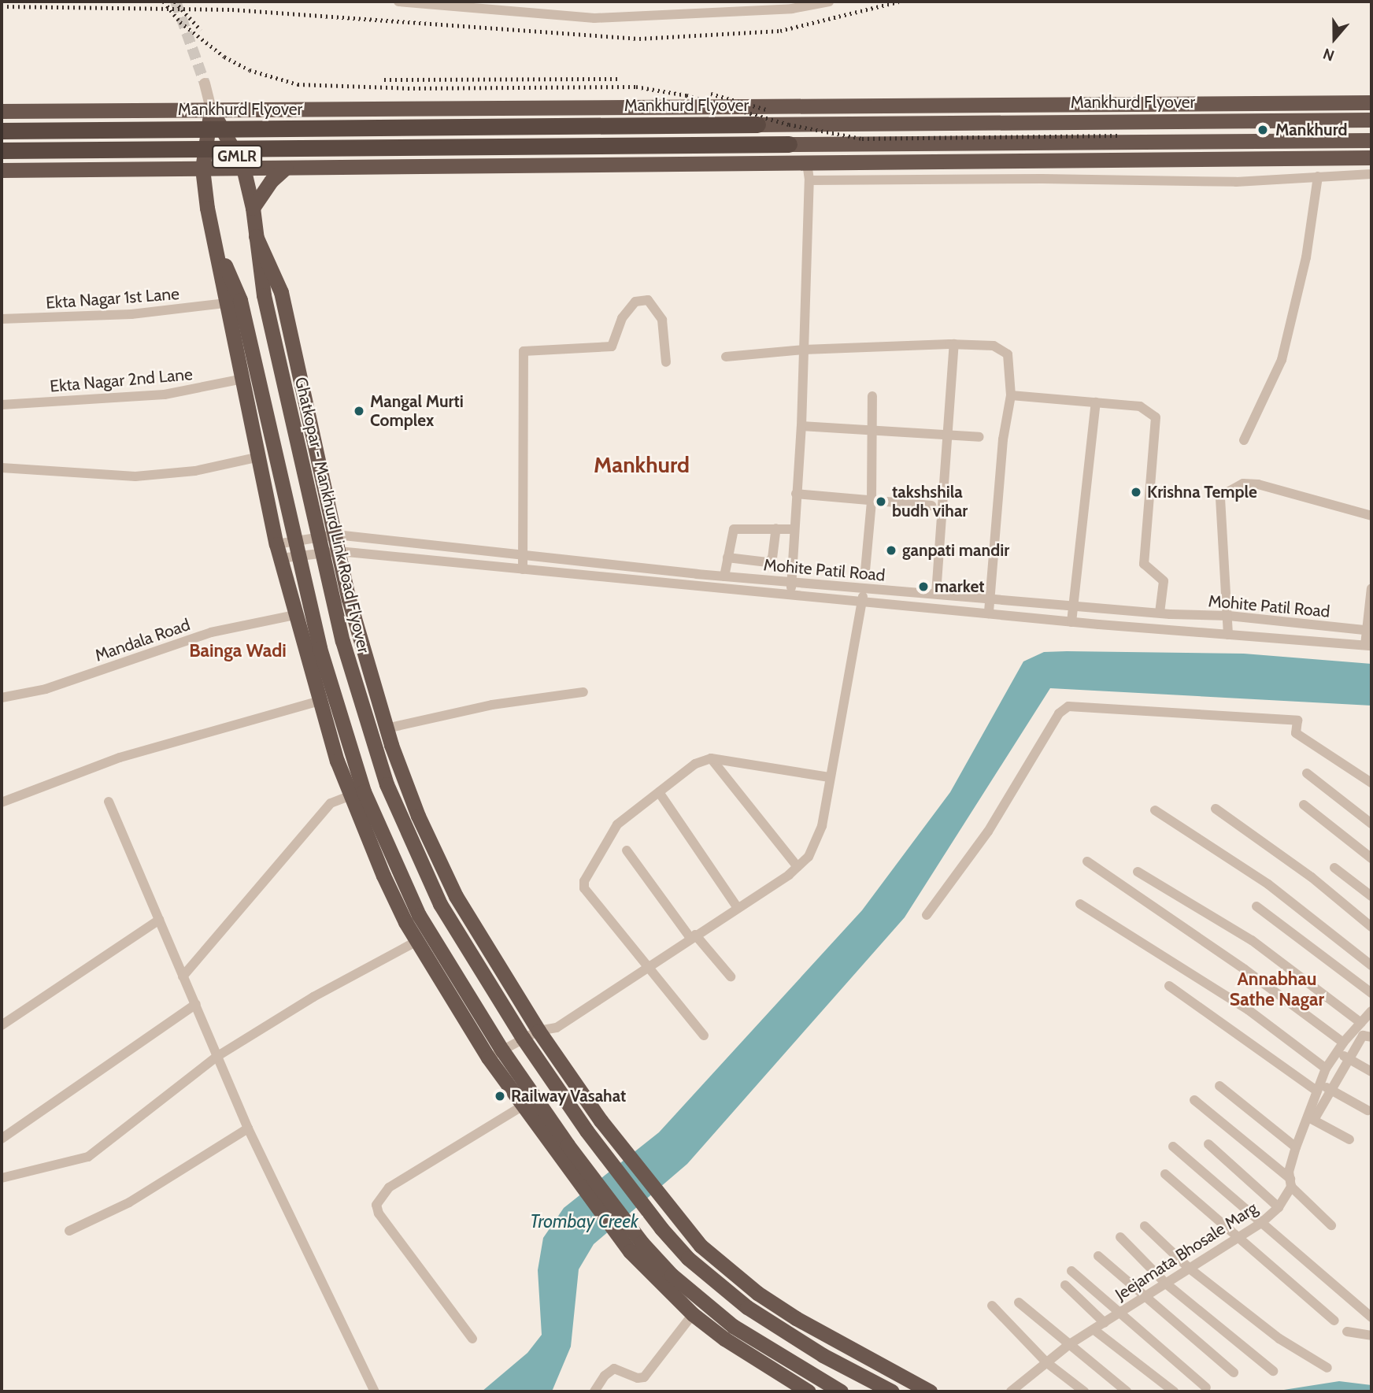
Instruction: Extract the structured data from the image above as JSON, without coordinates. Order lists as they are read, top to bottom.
{
  "streets": {
    "highway": ["Mankhurd Flyover", "GMLR", "Ghatkopar - Mankhurd Link Road Flyover"],
    "street": [
      "Ekta Nagar 1st Lane",
      "Ekta Nagar 2nd Lane",
      "Mohite Patil Road",
      "Mandala Road",
      "Jeejamata Bhosale Marg"
    ]
  },
  "crossings": [
    ["GMLR", "Ekta Nagar 1st Lane"],
    ["GMLR", "Ghatkopar - Mankhurd Link Road Flyover"]
  ],
  "districts": ["Mankhurd", "Bainga Wadi", "Annabhau Sathe Nagar"],
  "water": ["Trombay Creek"],
  "places": [
    "Mankhurd",
    "Mangal Murti Complex",
    "Krishna Temple",
    "takshshila budh vihar",
    "ganpati mandir",
    "market",
    "Railway Vasahat"
  ],
  "north": "bottom"
}
